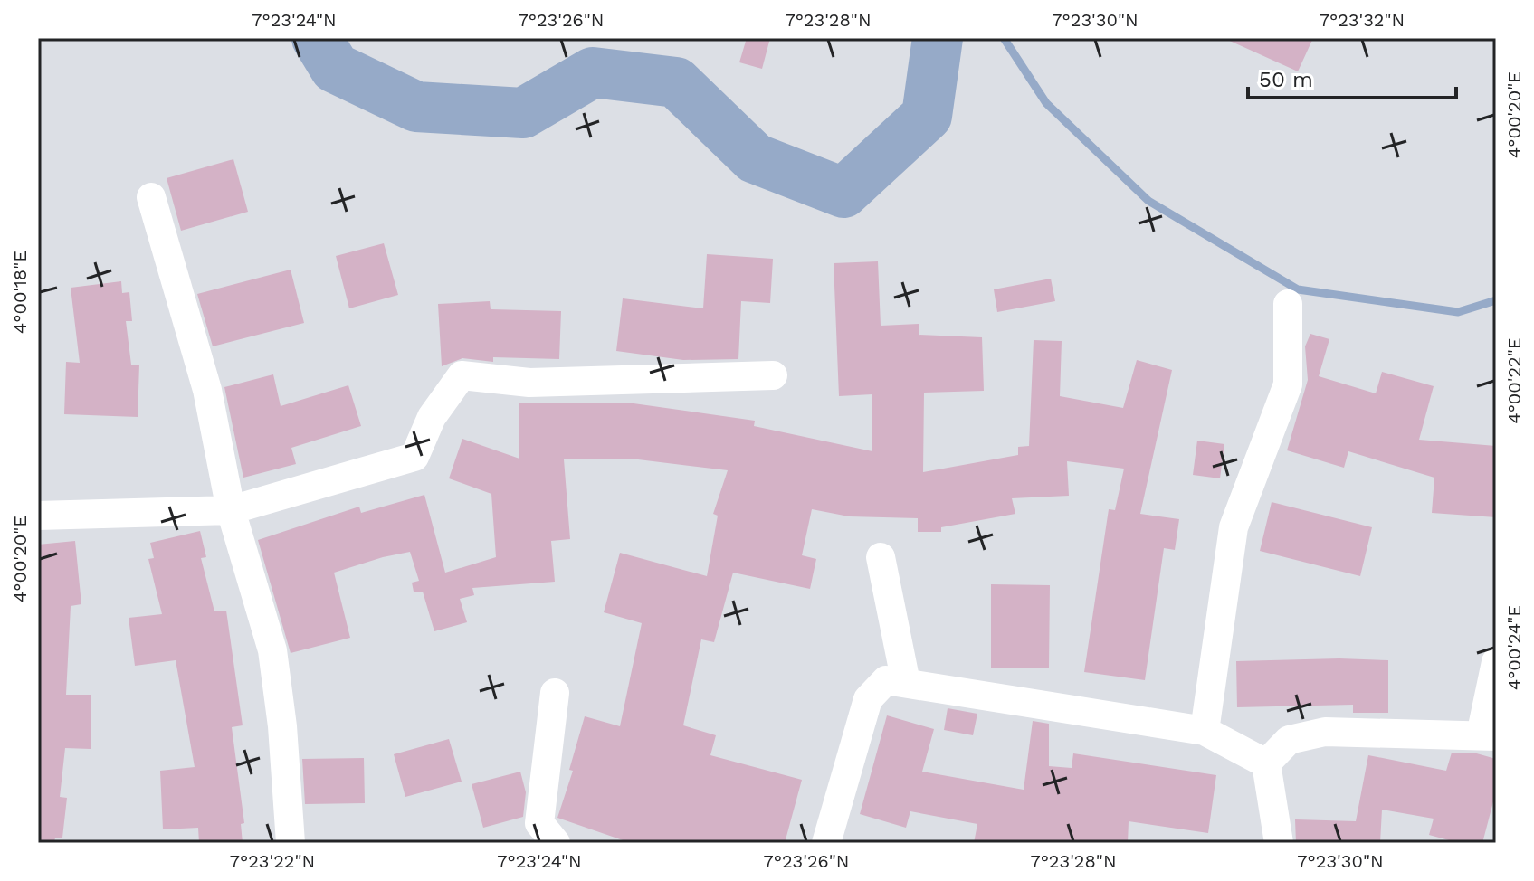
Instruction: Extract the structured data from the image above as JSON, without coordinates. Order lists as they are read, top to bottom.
{
  "scale_bar": "50 m",
  "coordinates": [
    "7°23'24\"N",
    "7°23'26\"N",
    "7°23'28\"N",
    "7°23'30\"N",
    "7°23'32\"N",
    "4°00'20\"E",
    "4°00'18\"E",
    "4°00'22\"E",
    "4°00'24\"E",
    "7°23'22\"N"
  ]
}
